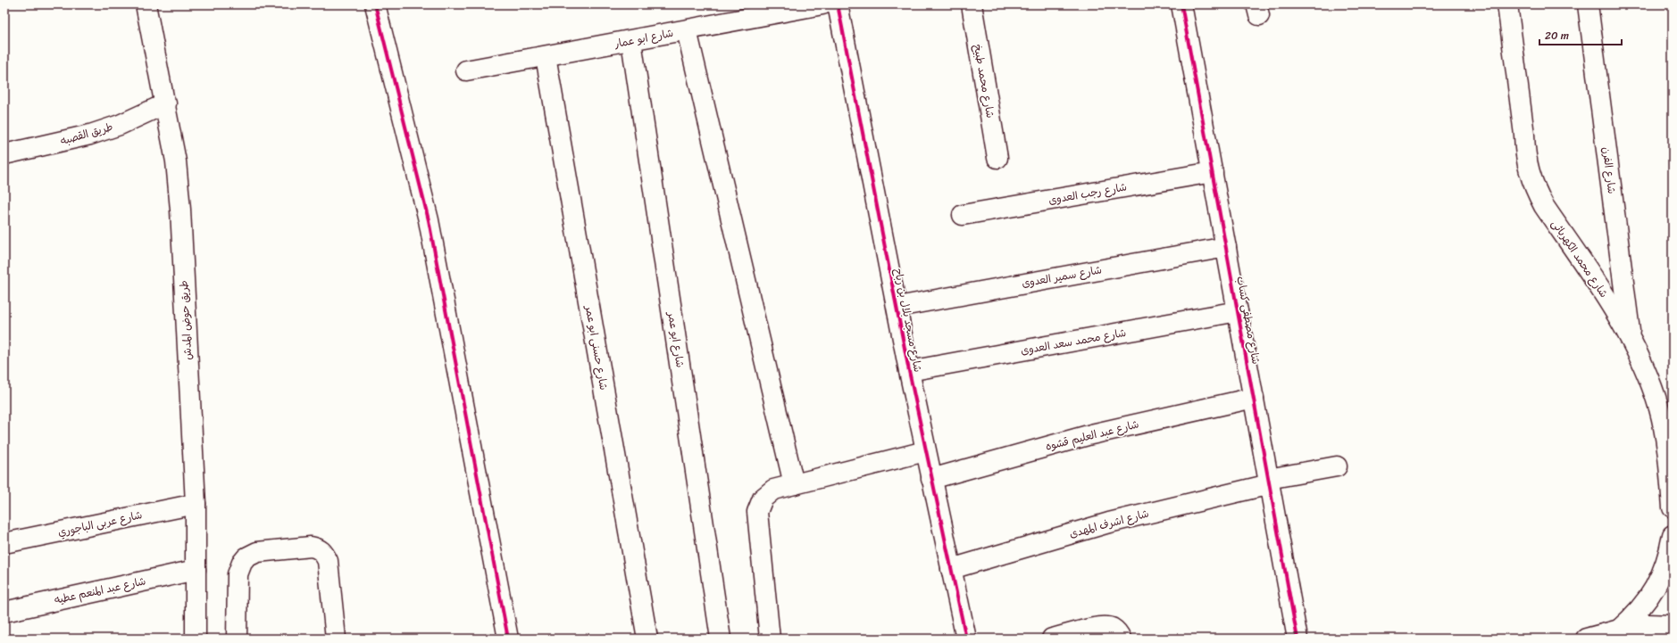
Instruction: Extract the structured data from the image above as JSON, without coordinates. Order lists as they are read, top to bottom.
{
  "streets": {
    "street": [
      "شارع ابو عمار",
      "شارع محمد طبيخ",
      "طريق القصبه",
      "شارع الفرن",
      "شارع رجب العدوى",
      "شارع محمد الكهربائى",
      "شارع سمير العدوى",
      "طريق حوض المدش",
      "شارع مسجد بلال بن رباح",
      "شارع مصطفى كساب",
      "شارع ابو عمر",
      "شارع محمد سعد العدوى",
      "شارع حسنى ابو عمر",
      "شارع عبد العليم قشوه",
      "شارع عربى الباجوري",
      "شارع اشرف المهدى",
      "شارع عبد المنعم عطيه"
    ]
  },
  "crossings": [
    ["شارع ابو عمار", "شارع ابو عمر"],
    ["شارع ابو عمار", "شارع حسنى ابو عمر"],
    ["طريق القصبه", "طريق حوض المدش"],
    ["شارع الفرن", "شارع محمد الكهربائى"],
    ["شارع رجب العدوى", "شارع مصطفى كساب"],
    ["شارع سمير العدوى", "شارع مسجد بلال بن رباح"],
    ["شارع سمير العدوى", "شارع مصطفى كساب"],
    ["طريق حوض المدش", "شارع عربى الباجوري"],
    ["طريق حوض المدش", "شارع عبد المنعم عطيه"],
    ["شارع مسجد بلال بن رباح", "شارع محمد سعد العدوى"],
    ["شارع مسجد بلال بن رباح", "شارع عبد العليم قشوه"],
    ["شارع مسجد بلال بن رباح", "شارع اشرف المهدى"],
    ["شارع مصطفى كساب", "شارع محمد سعد العدوى"],
    ["شارع مصطفى كساب", "شارع عبد العليم قشوه"],
    ["شارع مصطفى كساب", "شارع اشرف المهدى"]
  ],
  "scale_bar": "20 m"
}
